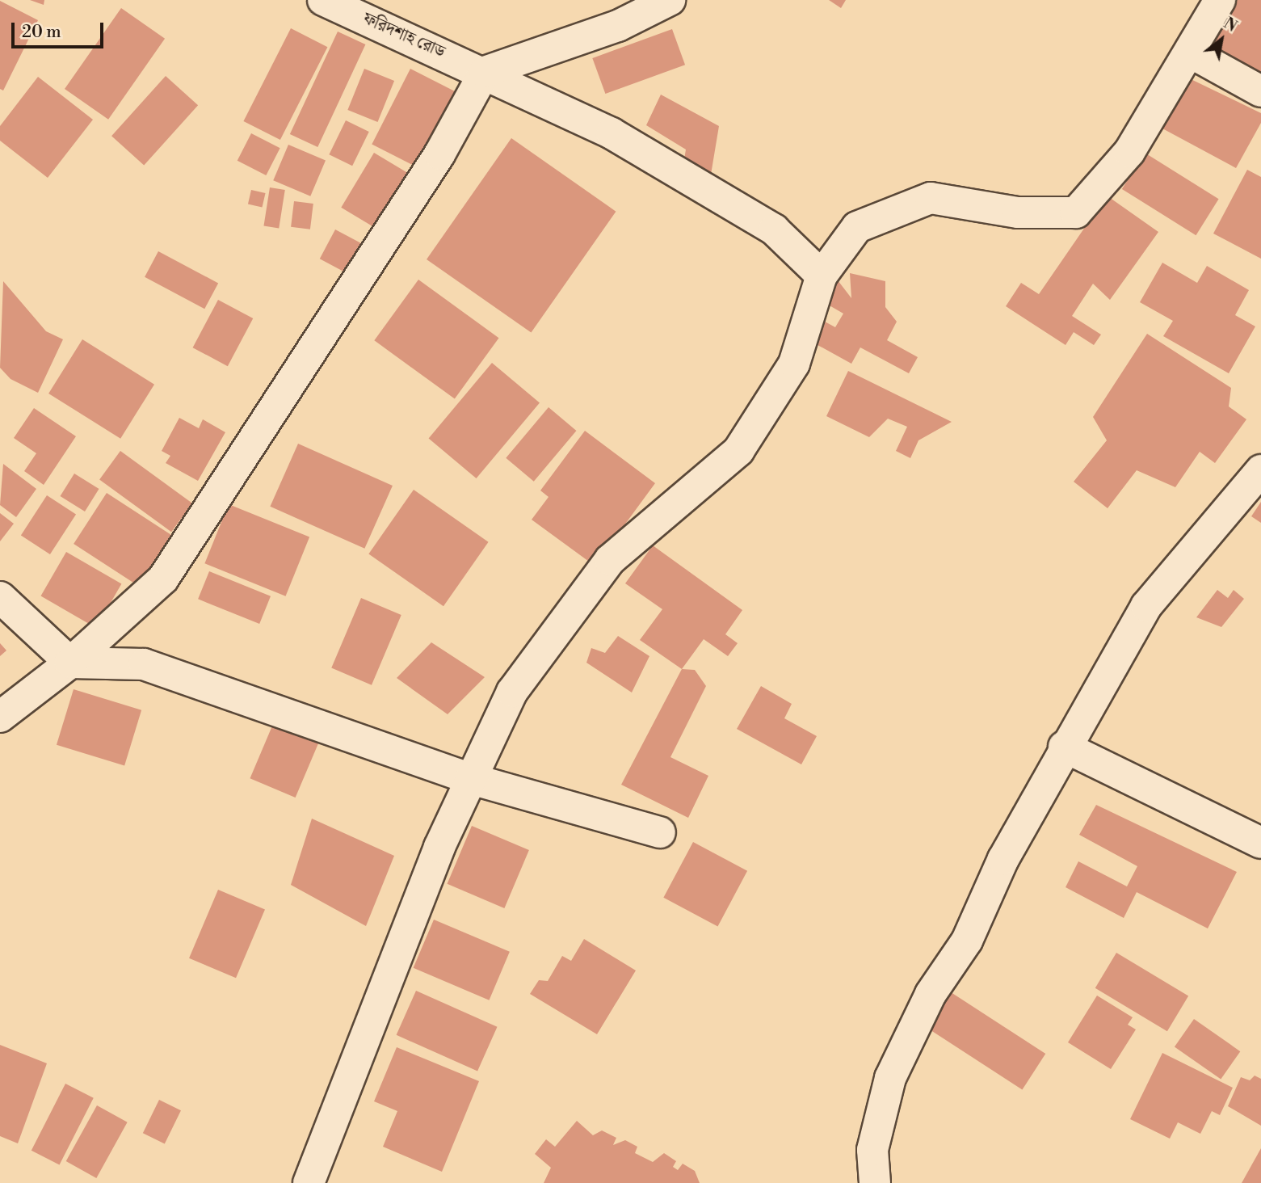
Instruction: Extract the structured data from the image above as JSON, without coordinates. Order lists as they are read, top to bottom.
{
  "streets": {
    "street": ["ফরিদশাহ রোড"]
  },
  "scale_bar": "20 m",
  "north": "top right"
}
